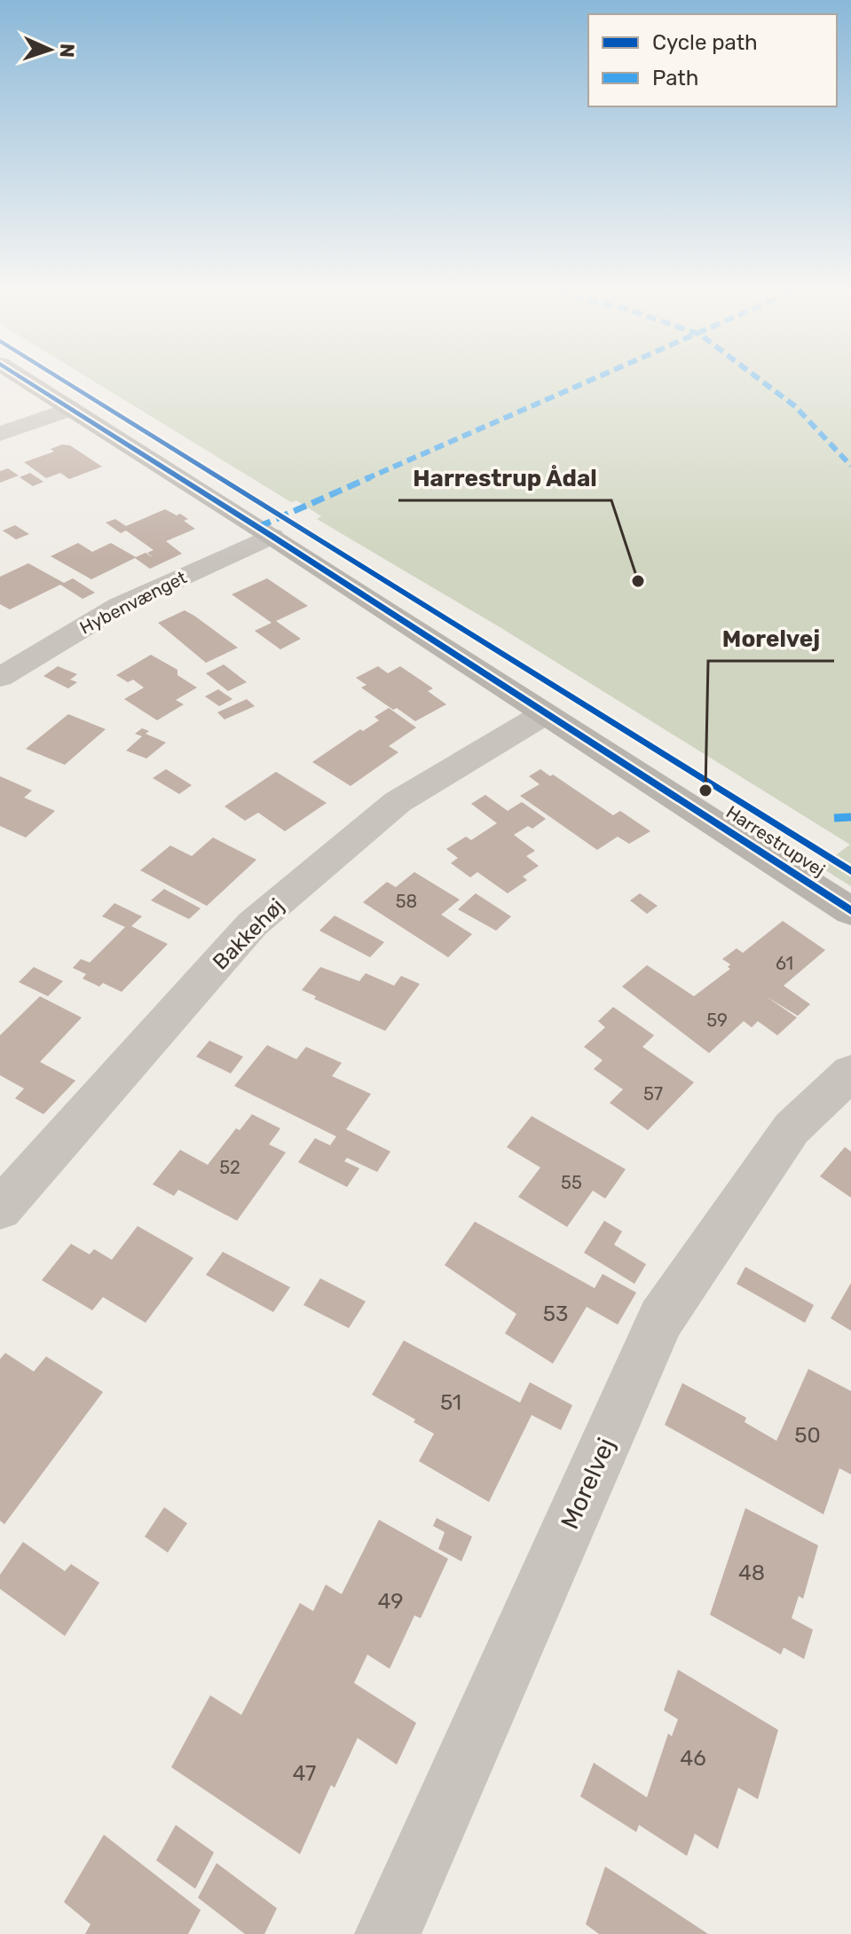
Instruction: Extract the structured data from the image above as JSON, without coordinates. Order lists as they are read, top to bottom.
{
  "streets": {
    "street": [
      "Hybenvænget",
      "Harrestrupvej",
      "Bakkehøj",
      "Morelvej"
    ]
  },
  "crossings": [
    ["Hybenvænget", "Harrestrupvej"],
    ["Harrestrupvej", "Bakkehøj"]
  ],
  "places": ["Harrestrup Ådal", "Morelvej"],
  "house_numbers": [
    "58",
    "61",
    "59",
    "57",
    "52",
    "55",
    "53",
    "51",
    "50",
    "48",
    "49",
    "46",
    "47"
  ],
  "legend": ["Cycle path", "Path"],
  "north": "right"
}
